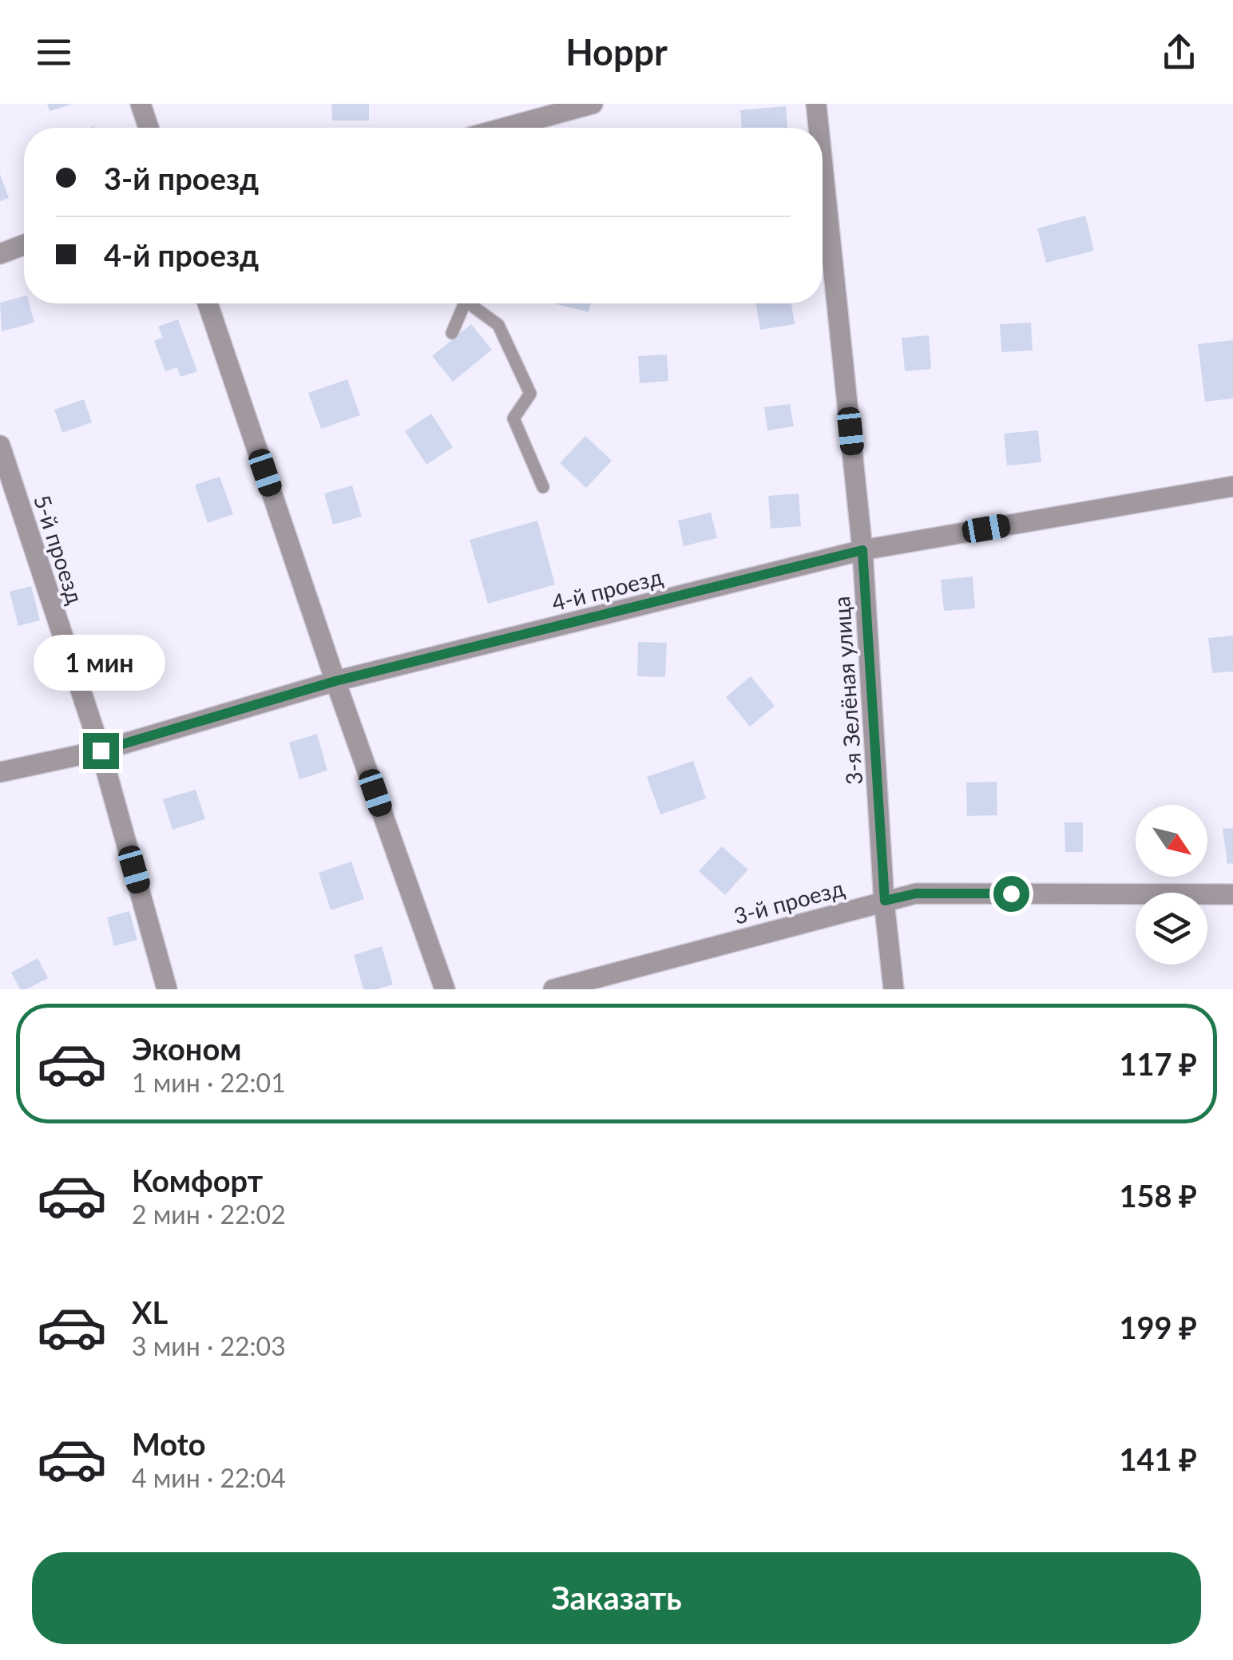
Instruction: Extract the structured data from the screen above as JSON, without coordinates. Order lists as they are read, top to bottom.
{
  "streets": {
    "street": [
      "5-й проезд",
      "4-й проезд",
      "3-я Зелёная улица",
      "3-й проезд"
    ]
  },
  "crossings": [
    ["5-й проезд", "4-й проезд"],
    ["4-й проезд", "3-я Зелёная улица"],
    ["3-я Зелёная улица", "3-й проезд"]
  ],
  "north": "bottom right",
  "page": {
    "header": "Hoppr",
    "banner": ["3-й проезд", "4-й проезд"],
    "bubble": "1 мин",
    "list": [
      {
        "name": "Эконом",
        "note": "1 мин · 22:01",
        "value": "117 ₽"
      },
      {
        "name": "Комфорт",
        "note": "2 мин · 22:02",
        "value": "158 ₽"
      },
      {
        "name": "XL",
        "note": "3 мин · 22:03",
        "value": "199 ₽"
      },
      {
        "name": "Moto",
        "note": "4 мин · 22:04",
        "value": "141 ₽"
      }
    ],
    "buttons": "Заказать"
  }
}
